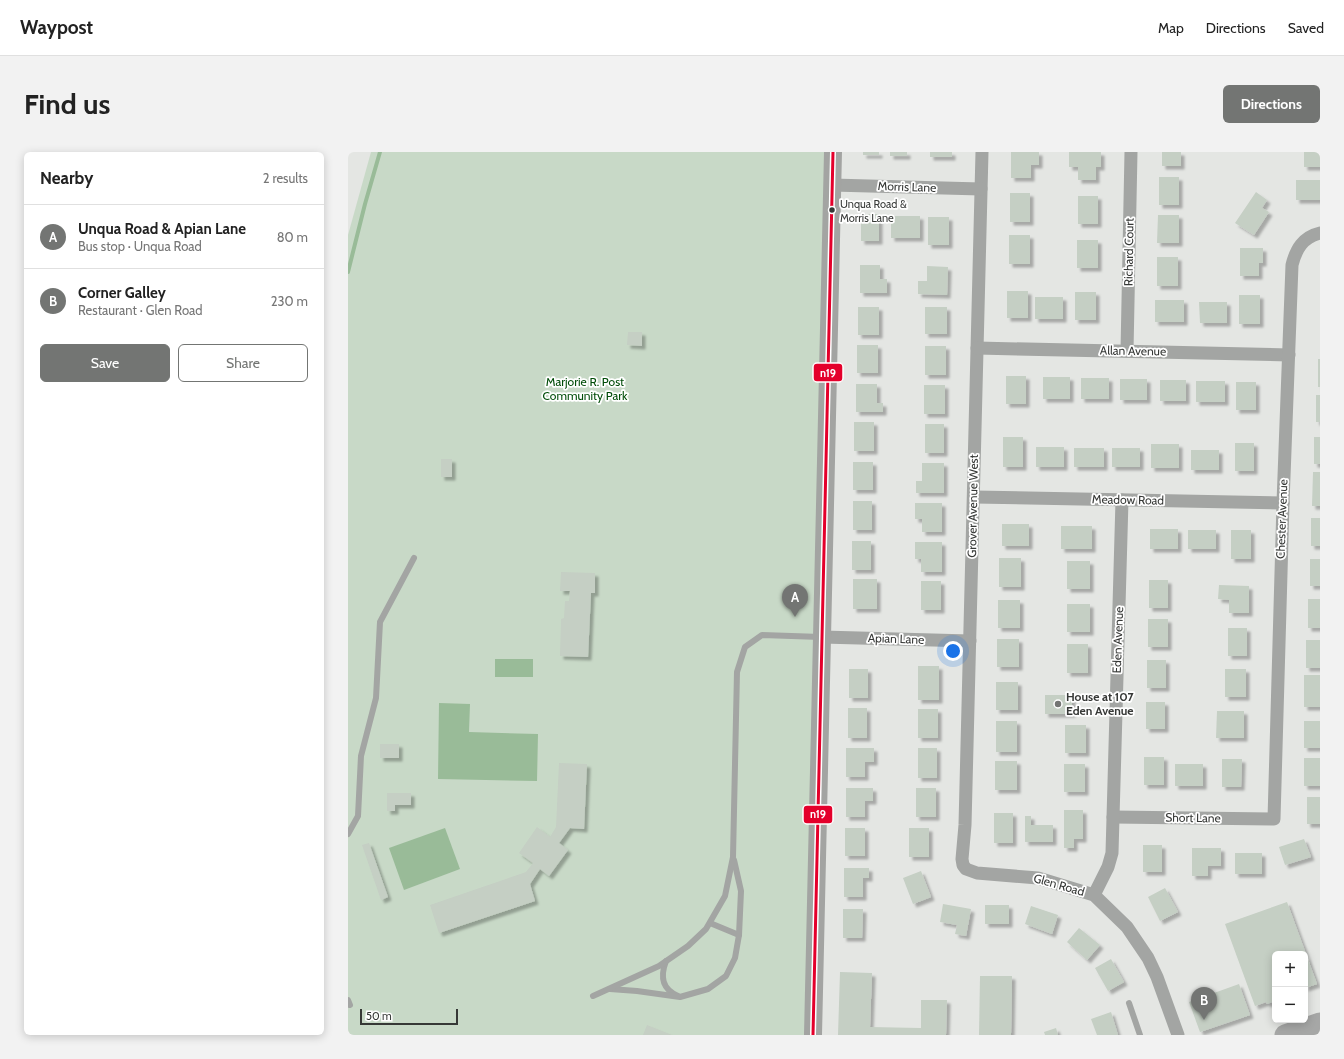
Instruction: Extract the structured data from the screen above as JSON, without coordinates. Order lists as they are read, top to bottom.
{
  "streets": {
    "street": [
      "Morris Lane",
      "Richard Court",
      "Allan Avenue",
      "Meadow Road",
      "Grover Avenue West",
      "Chester Avenue",
      "Apian Lane",
      "Eden Avenue",
      "Short Lane",
      "Glen Road"
    ]
  },
  "crossings": [
    ["Morris Lane", "Grover Avenue West"],
    ["Richard Court", "Allan Avenue"],
    ["Allan Avenue", "Grover Avenue West"],
    ["Allan Avenue", "Chester Avenue"],
    ["Meadow Road", "Grover Avenue West"],
    ["Meadow Road", "Chester Avenue"],
    ["Meadow Road", "Eden Avenue"],
    ["Grover Avenue West", "Apian Lane"],
    ["Grover Avenue West", "Glen Road"],
    ["Chester Avenue", "Short Lane"],
    ["Eden Avenue", "Short Lane"],
    ["Eden Avenue", "Glen Road"]
  ],
  "parks": ["Marjorie R. Post Community Park"],
  "places": ["Unqua Road & Morris Lane", "House at 107 Eden Avenue"],
  "lines": ["transit line n19"],
  "scale_bar": "50 m",
  "page": {
    "header": "Waypost",
    "nav": ["Map", "Directions", "Saved"],
    "buttons": [
      "Directions",
      ["Save", "Share"]
    ],
    "title": "Find us",
    "heading": ["Nearby", "2 results"],
    "list": [
      {
        "mark": "A",
        "name": "Unqua Road & Apian Lane",
        "note": "Bus stop · Unqua Road",
        "value": "80 m"
      },
      {
        "mark": "B",
        "name": "Corner Galley",
        "note": "Restaurant · Glen Road",
        "value": "230 m"
      }
    ],
    "pins": ["A", "B"],
    "map_buttons": ["+", "−"],
    "scale": "50 m"
  }
}
